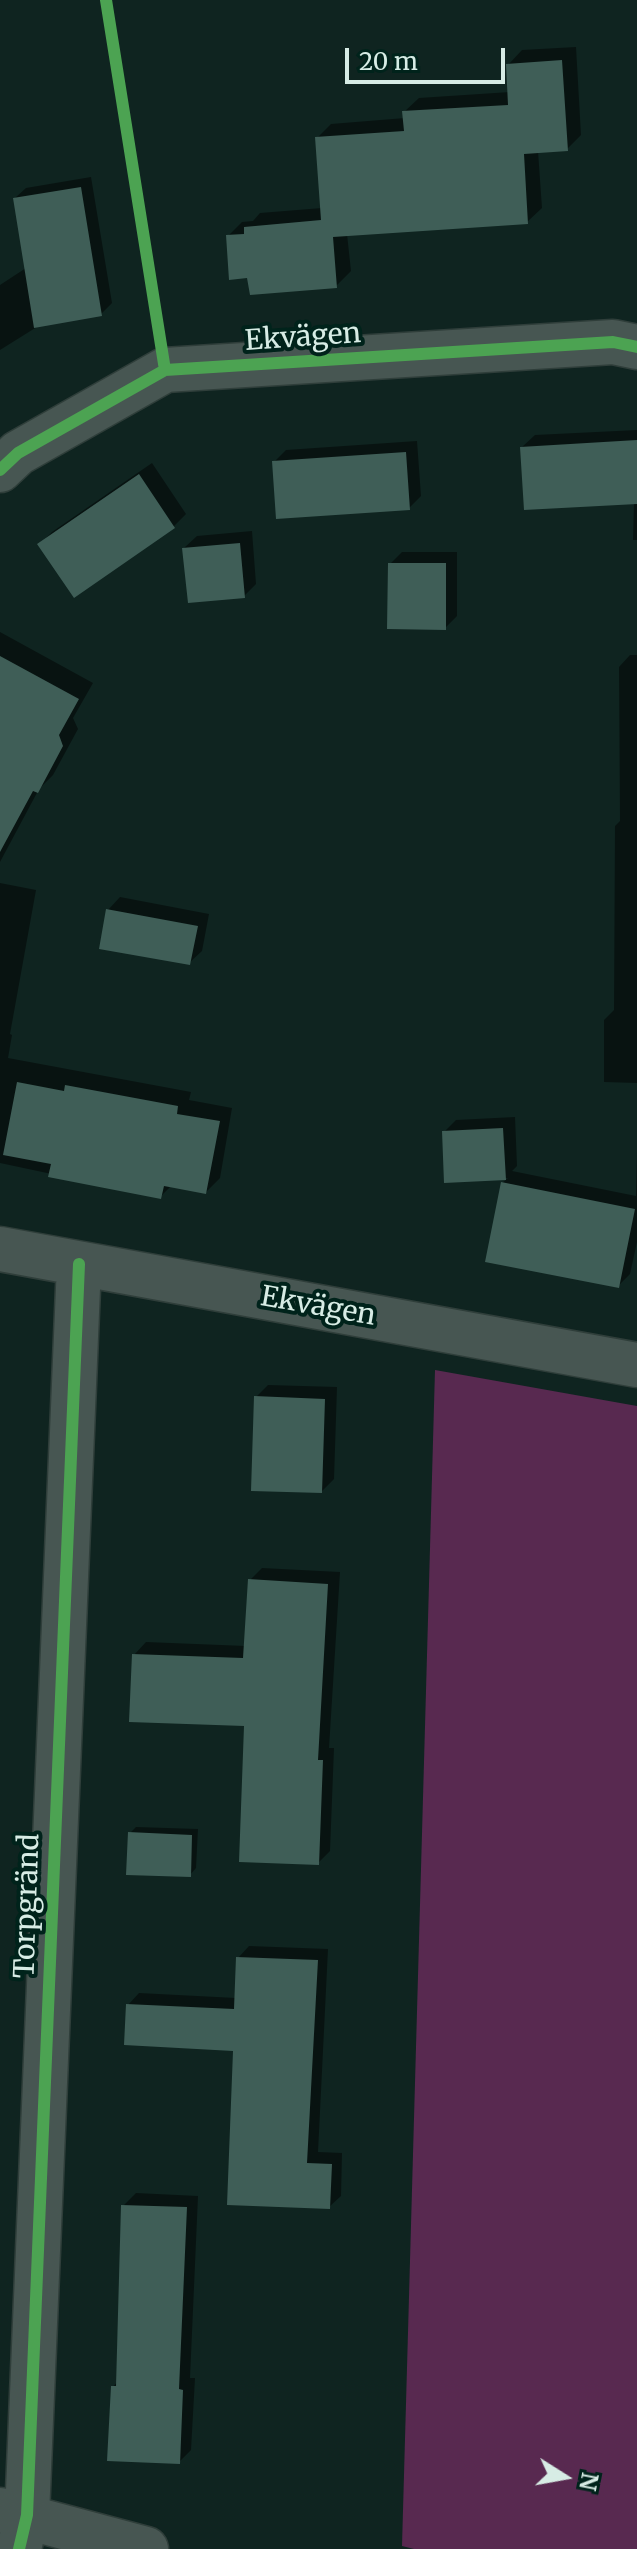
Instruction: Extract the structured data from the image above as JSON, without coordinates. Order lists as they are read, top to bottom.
{
  "streets": {
    "street": ["Ekvägen", "Torpgränd"]
  },
  "crossings": [
    ["Ekvägen", "Torpgränd"]
  ],
  "scale_bar": "20 m",
  "north": "right"
}
